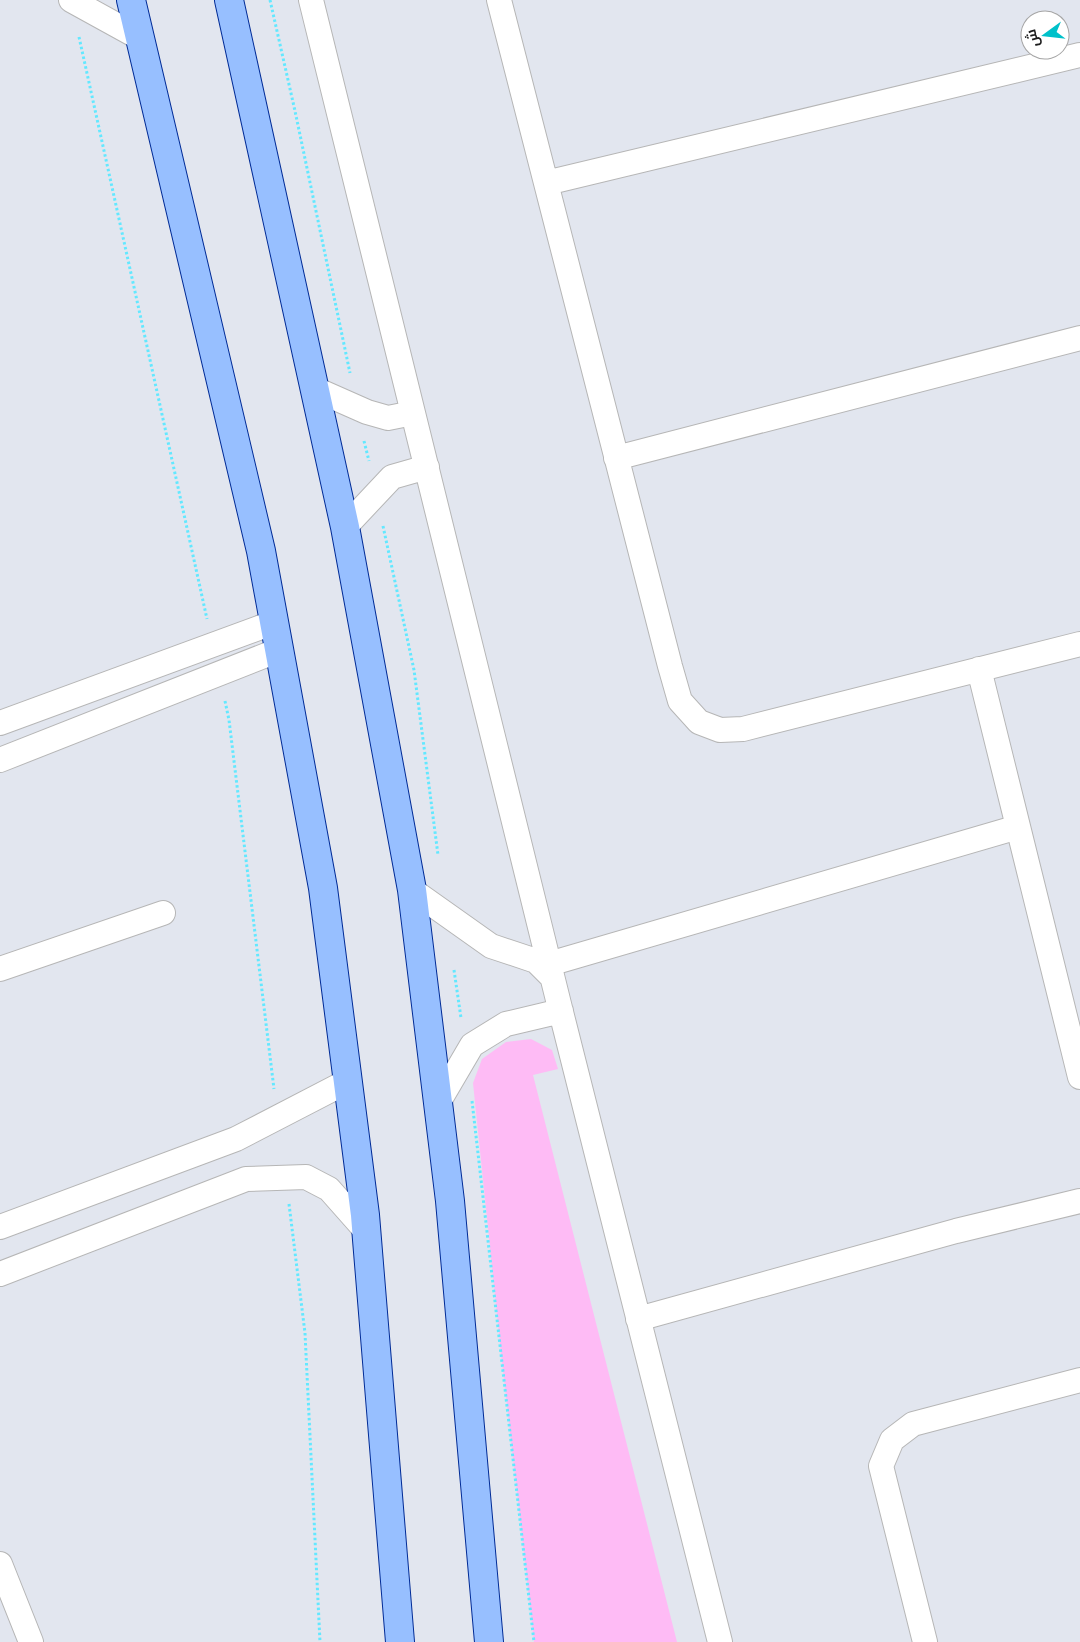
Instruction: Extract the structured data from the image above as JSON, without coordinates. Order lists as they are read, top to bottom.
{
  "north": "left"
}
